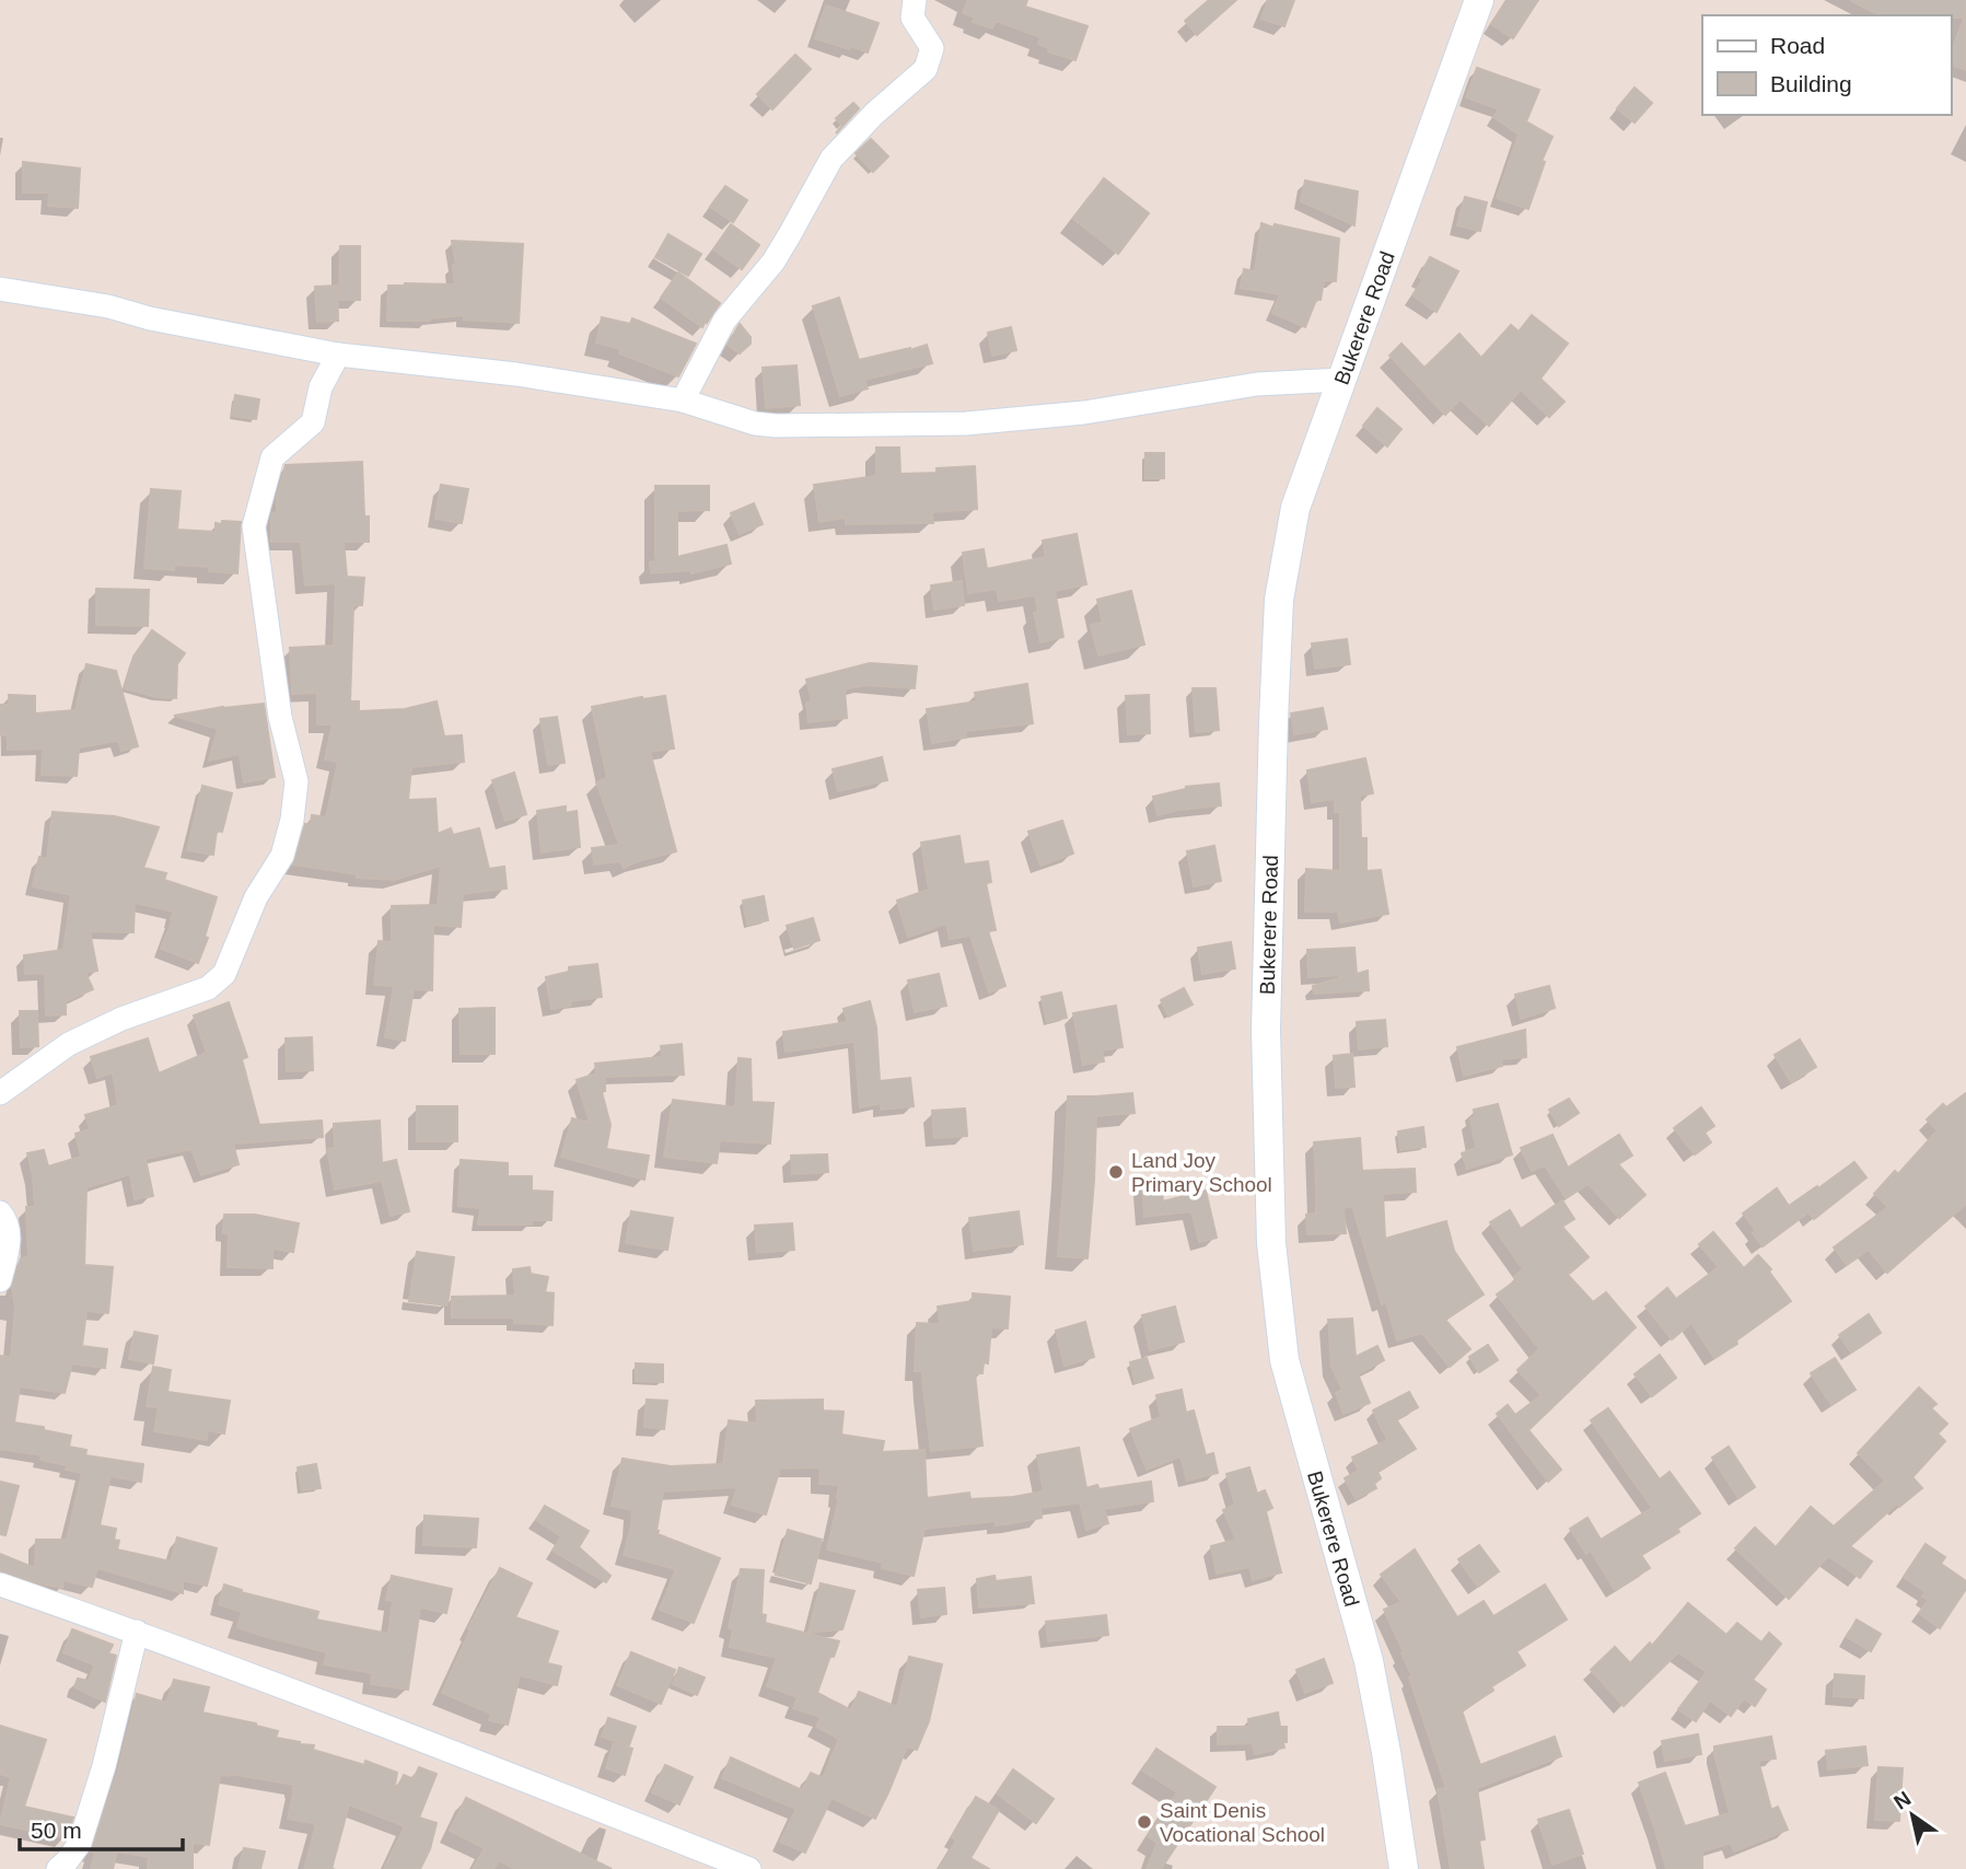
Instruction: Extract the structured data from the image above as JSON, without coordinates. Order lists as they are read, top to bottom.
{
  "streets": {
    "street": ["Bukerere Road"]
  },
  "places": ["Land Joy Primary School", "Saint Denis Vocational School"],
  "legend": ["Road", "Building"],
  "scale_bar": "50 m",
  "north": "top left"
}
